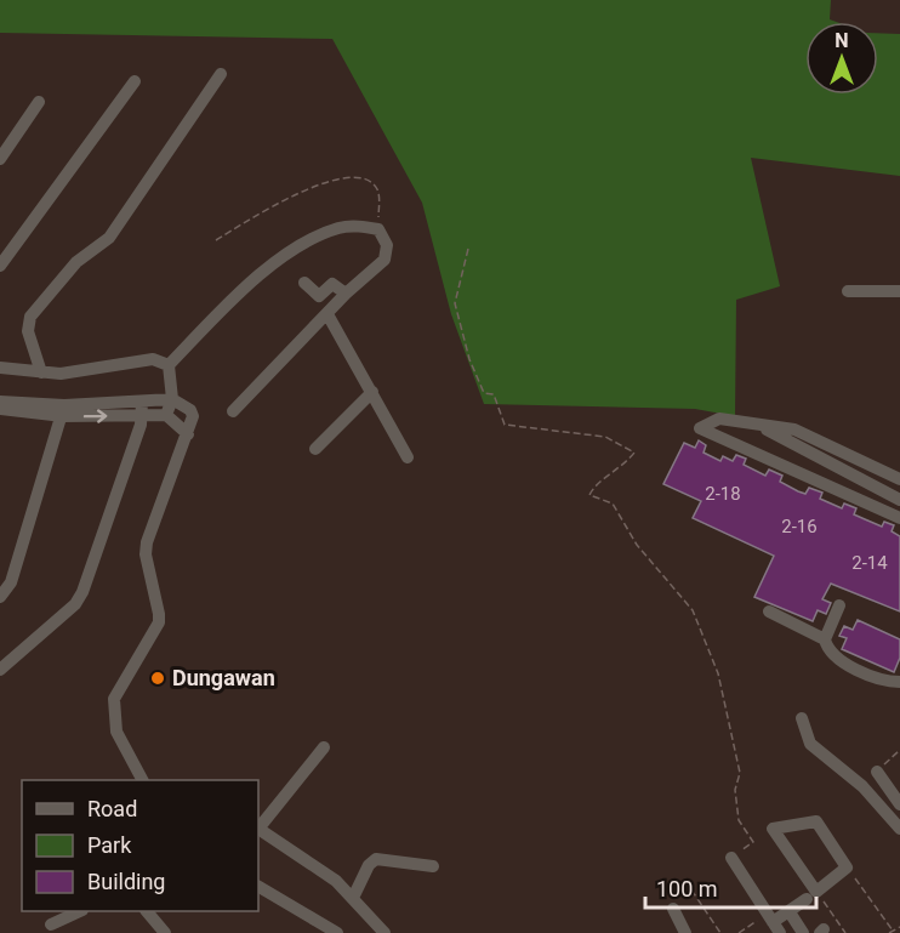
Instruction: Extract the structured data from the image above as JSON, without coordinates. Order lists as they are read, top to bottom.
{
  "places": ["Dungawan"],
  "house_numbers": ["2-18", "2-16", "2-14"],
  "legend": ["Road", "Park", "Building"],
  "scale_bar": "100 m",
  "north": "top"
}
